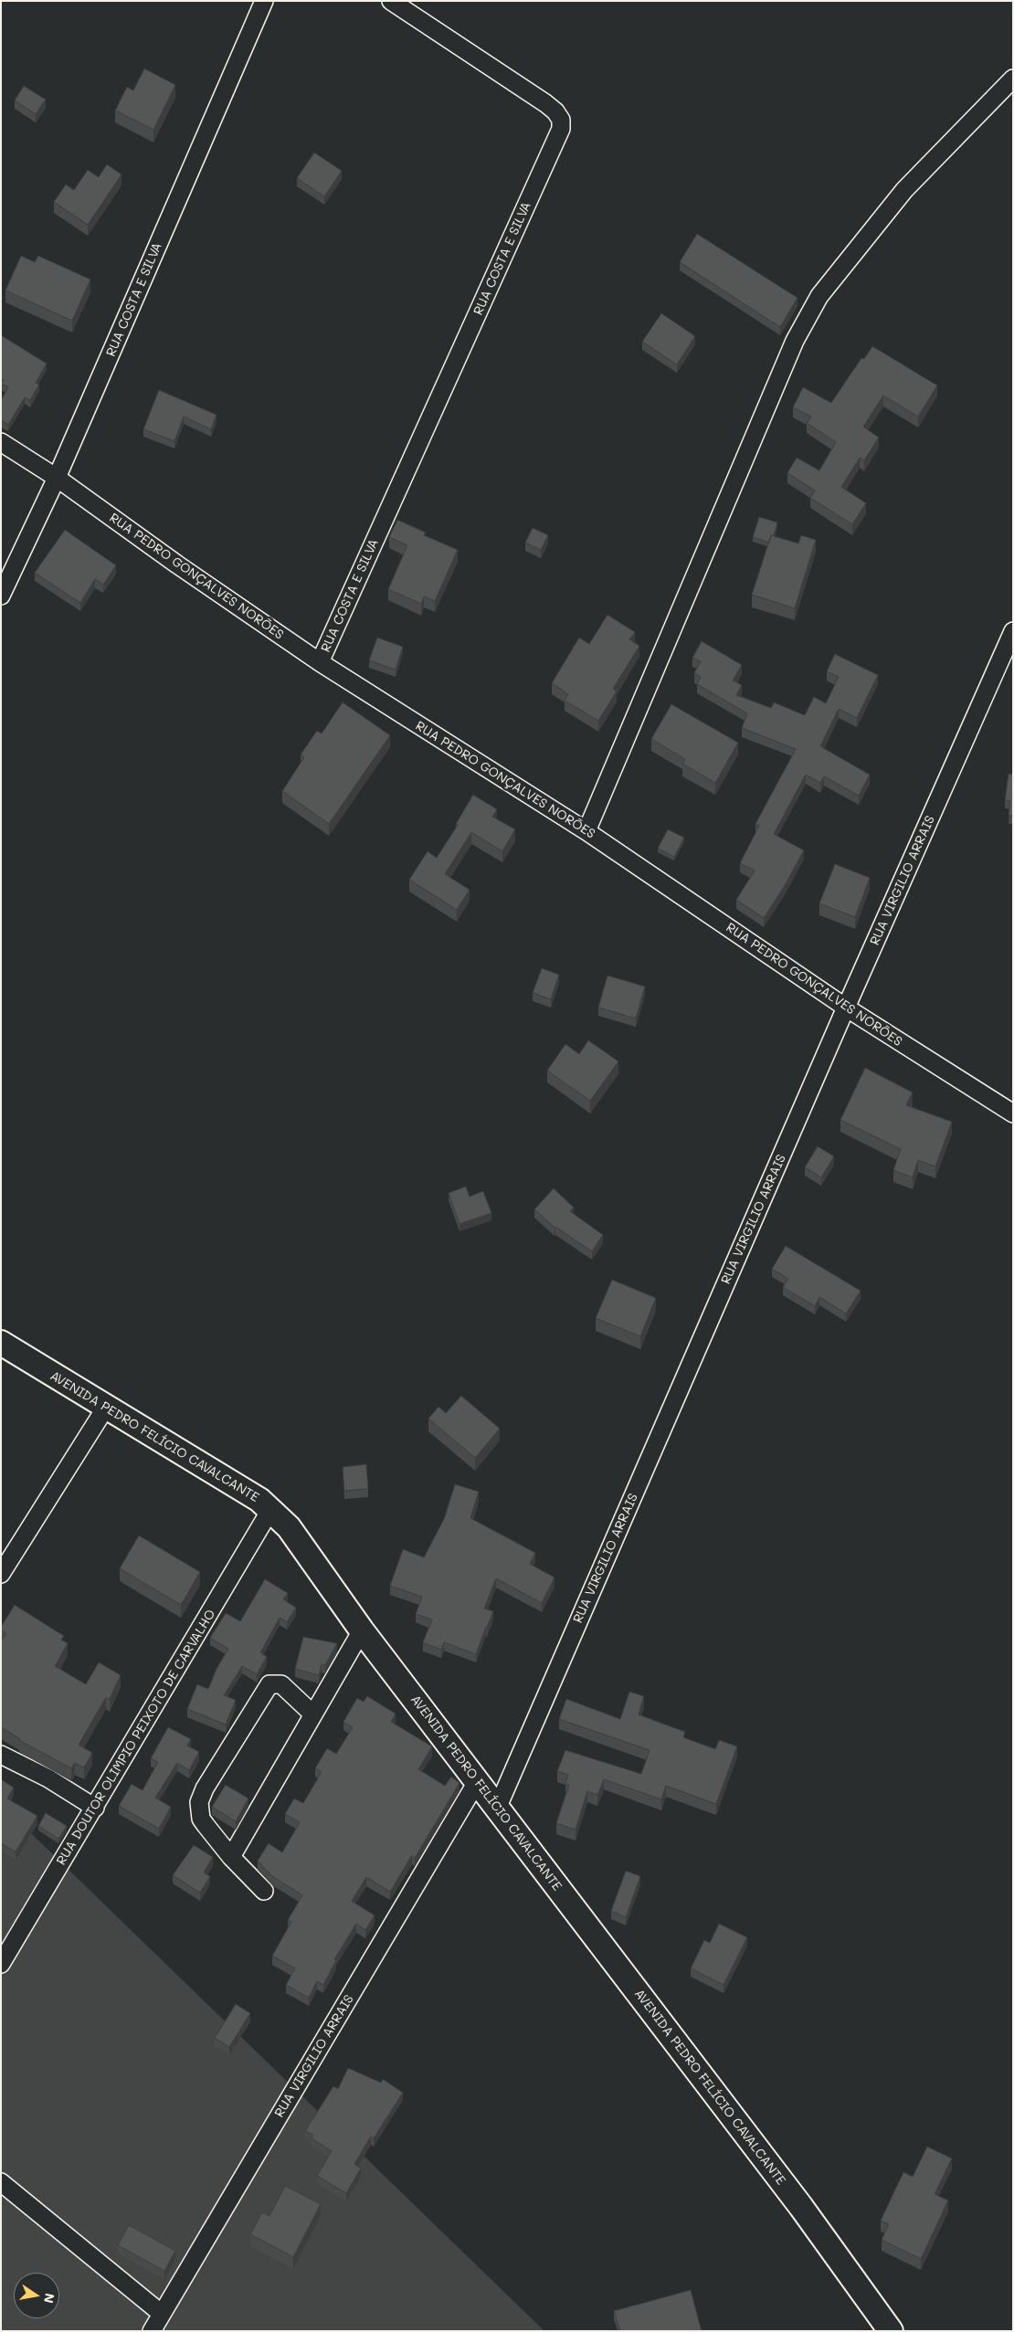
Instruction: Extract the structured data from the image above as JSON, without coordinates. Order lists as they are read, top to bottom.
{
  "streets": {
    "street": [
      "RUA COSTA E SILVA",
      "RUA PEDRO GONÇALVES NORÕES",
      "RUA VIRGILIO ARRAIS",
      "AVENIDA PEDRO FELÍCIO CAVALCANTE",
      "RUA DOUTOR OLIMPIO PEIXOTO DE CARVALHO"
    ]
  },
  "crossings": [
    ["RUA COSTA E SILVA", "RUA PEDRO GONÇALVES NORÕES"],
    ["RUA PEDRO GONÇALVES NORÕES", "RUA VIRGILIO ARRAIS"],
    ["RUA VIRGILIO ARRAIS", "AVENIDA PEDRO FELÍCIO CAVALCANTE"],
    ["AVENIDA PEDRO FELÍCIO CAVALCANTE", "RUA DOUTOR OLIMPIO PEIXOTO DE CARVALHO"]
  ],
  "north": "right"
}
